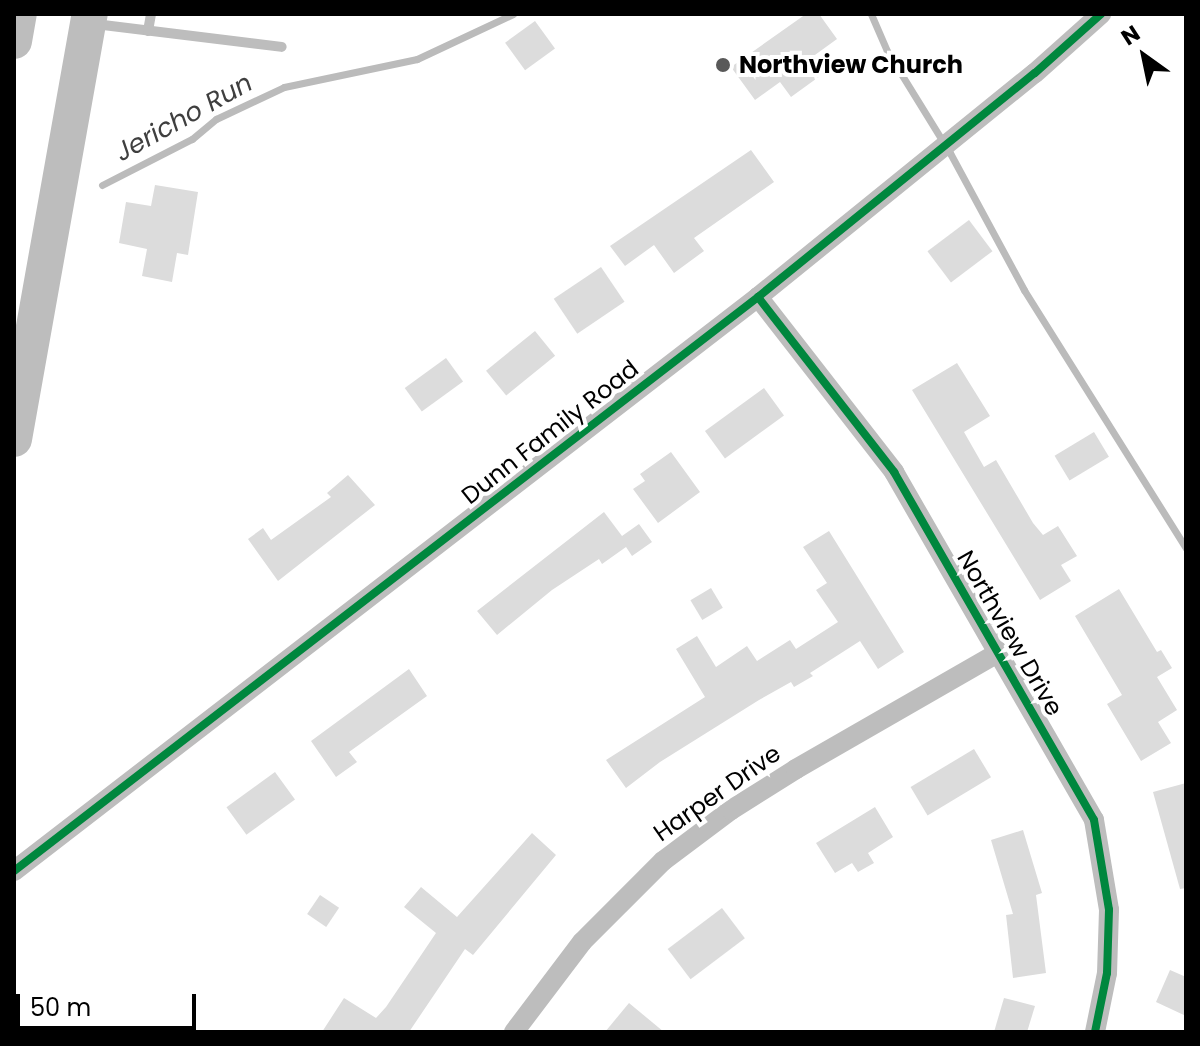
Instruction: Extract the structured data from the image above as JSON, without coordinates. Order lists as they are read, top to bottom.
{
  "streets": {
    "street": ["Dunn Family Road", "Northview Drive", "Harper Drive"]
  },
  "crossings": [
    ["Dunn Family Road", "Northview Drive"],
    ["Northview Drive", "Harper Drive"]
  ],
  "water": ["Jericho Run"],
  "places": ["Northview Church"],
  "scale_bar": "50 m",
  "north": "top left"
}
